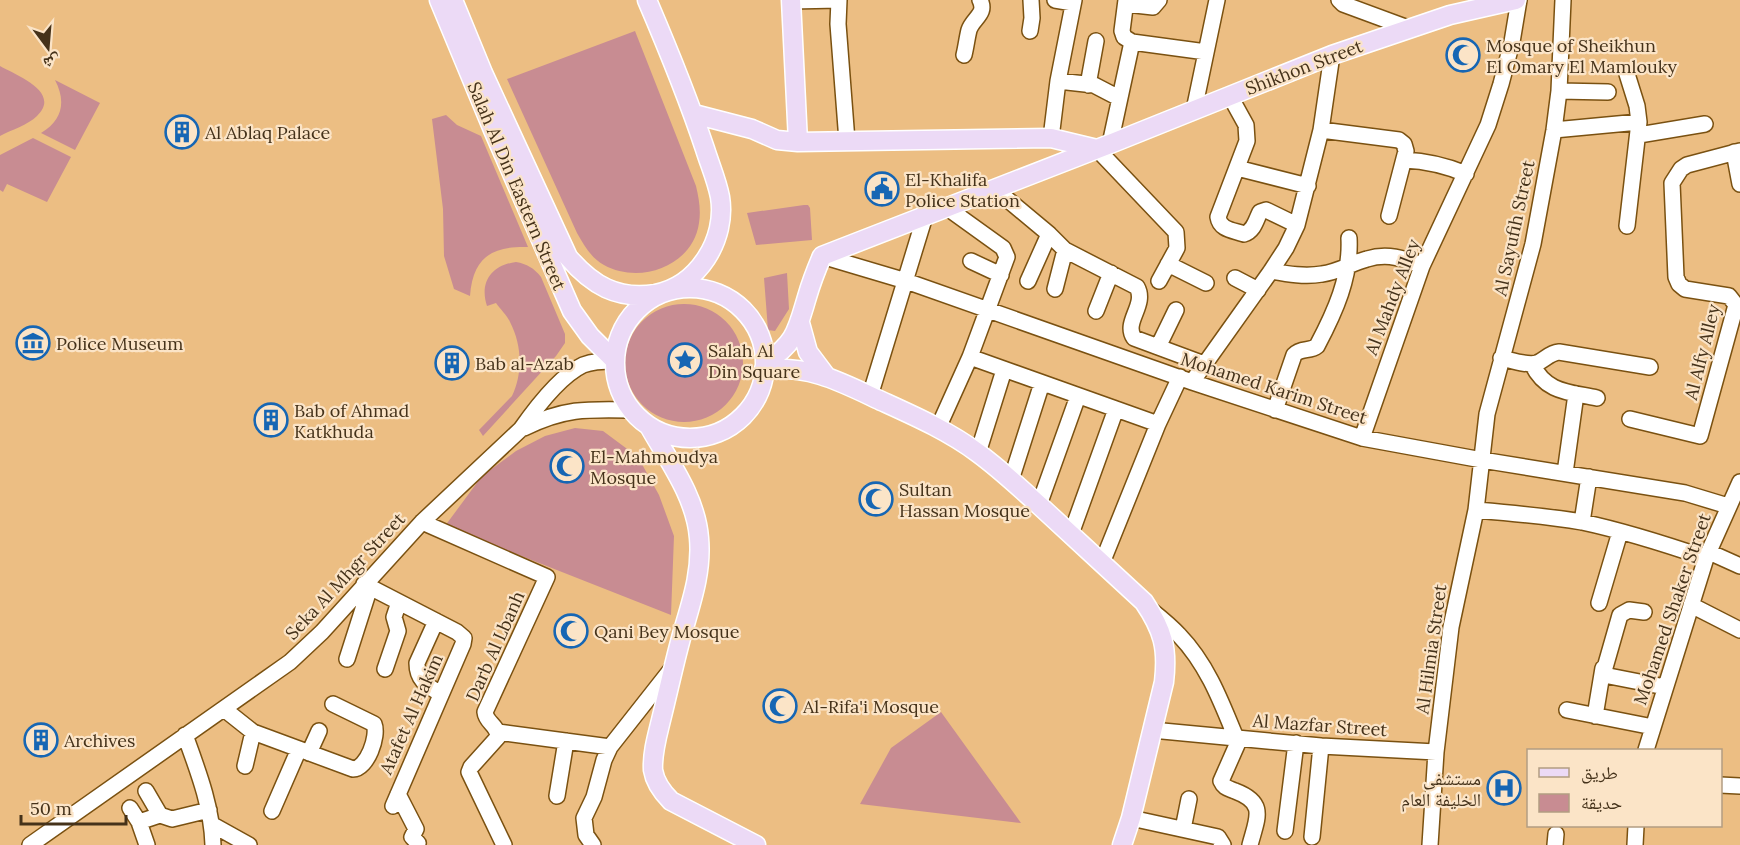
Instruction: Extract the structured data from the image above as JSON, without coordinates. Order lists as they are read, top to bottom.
{
  "streets": {
    "main road": ["Shikhon Street", "Salah Al Din Eastern Street"],
    "street": [
      "Al Sayufih Street",
      "Al Mahdy Alley",
      "Al Alfy Alley",
      "Mohamed Karim Street",
      "Seka Al Mhgr Street",
      "Mohamed Shaker Street",
      "Darb Al Lbanh",
      "Al Hilmia Street",
      "Atafet Al Hakim",
      "Al Mazfar Street"
    ]
  },
  "crossings": [
    ["Shikhon Street", "Al Mahdy Alley"],
    ["Shikhon Street", "Mohamed Karim Street"],
    ["Salah Al Din Eastern Street", "Seka Al Mhgr Street"],
    ["Al Sayufih Street", "Mohamed Karim Street"],
    ["Al Sayufih Street", "Al Hilmia Street"],
    ["Al Mahdy Alley", "Mohamed Karim Street"],
    ["Mohamed Karim Street", "Mohamed Shaker Street"],
    ["Mohamed Karim Street", "Al Hilmia Street"],
    ["Seka Al Mhgr Street", "Darb Al Lbanh"],
    ["Al Hilmia Street", "Al Mazfar Street"]
  ],
  "places": {
    "mosque": [
      "Mosque of Sheikhun El Omary El Mamlouky",
      "El-Mahmoudya Mosque",
      "Sultan Hassan Mosque",
      "Qani Bey Mosque",
      "Al-Rifa'i Mosque"
    ],
    "building": [
      "Al Ablaq Palace",
      "Bab al-Azab",
      "Bab of Ahmad Katkhuda",
      "Archives"
    ],
    "public building": ["El-Khalifa Police Station"],
    "museum": ["Police Museum"],
    "place": ["Salah Al Din Square"],
    "hospital": ["مستشفى الخليفة العام"]
  },
  "legend": ["طريق", "حديقة"],
  "scale_bar": "50 m",
  "north": "bottom"
}
